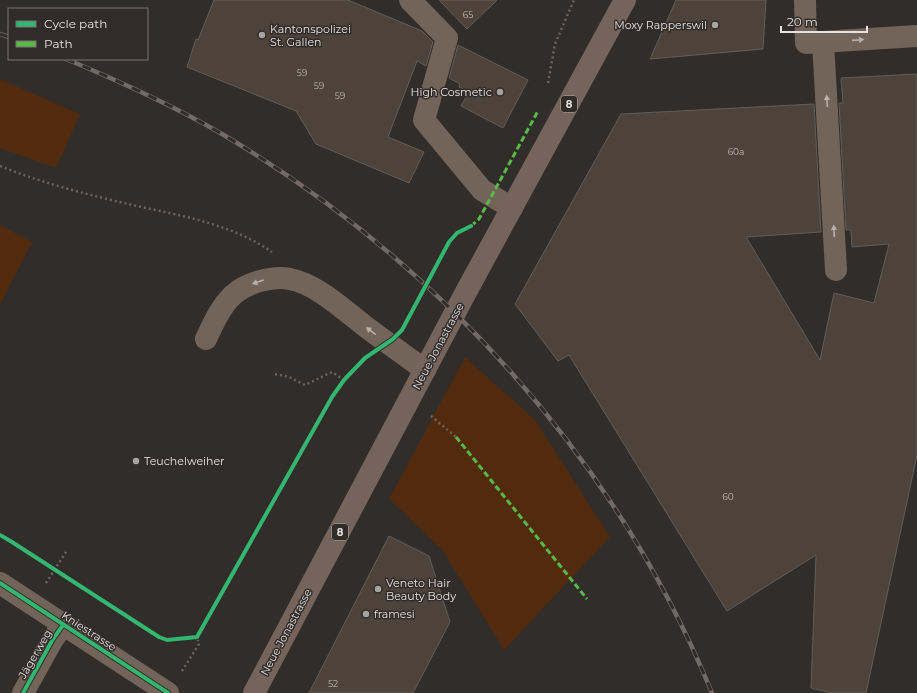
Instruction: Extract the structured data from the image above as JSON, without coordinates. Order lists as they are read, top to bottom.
{
  "streets": {
    "main road": ["8", "Neue Jonastrasse"],
    "street": ["Kniestrasse", "Jägerweg"]
  },
  "crossings": [
    ["Kniestrasse", "Jägerweg"]
  ],
  "places": [
    "Moxy Rapperswil",
    "Kantonspolizei St. Gallen",
    "High Cosmetic",
    "Teuchelweiher",
    "Veneto Hair Beauty Body",
    "framesi"
  ],
  "house_numbers": [
    "65",
    "59",
    "59",
    "59",
    "60a",
    "60",
    "52"
  ],
  "legend": ["Cycle path", "Path"],
  "scale_bar": "20 m"
}
